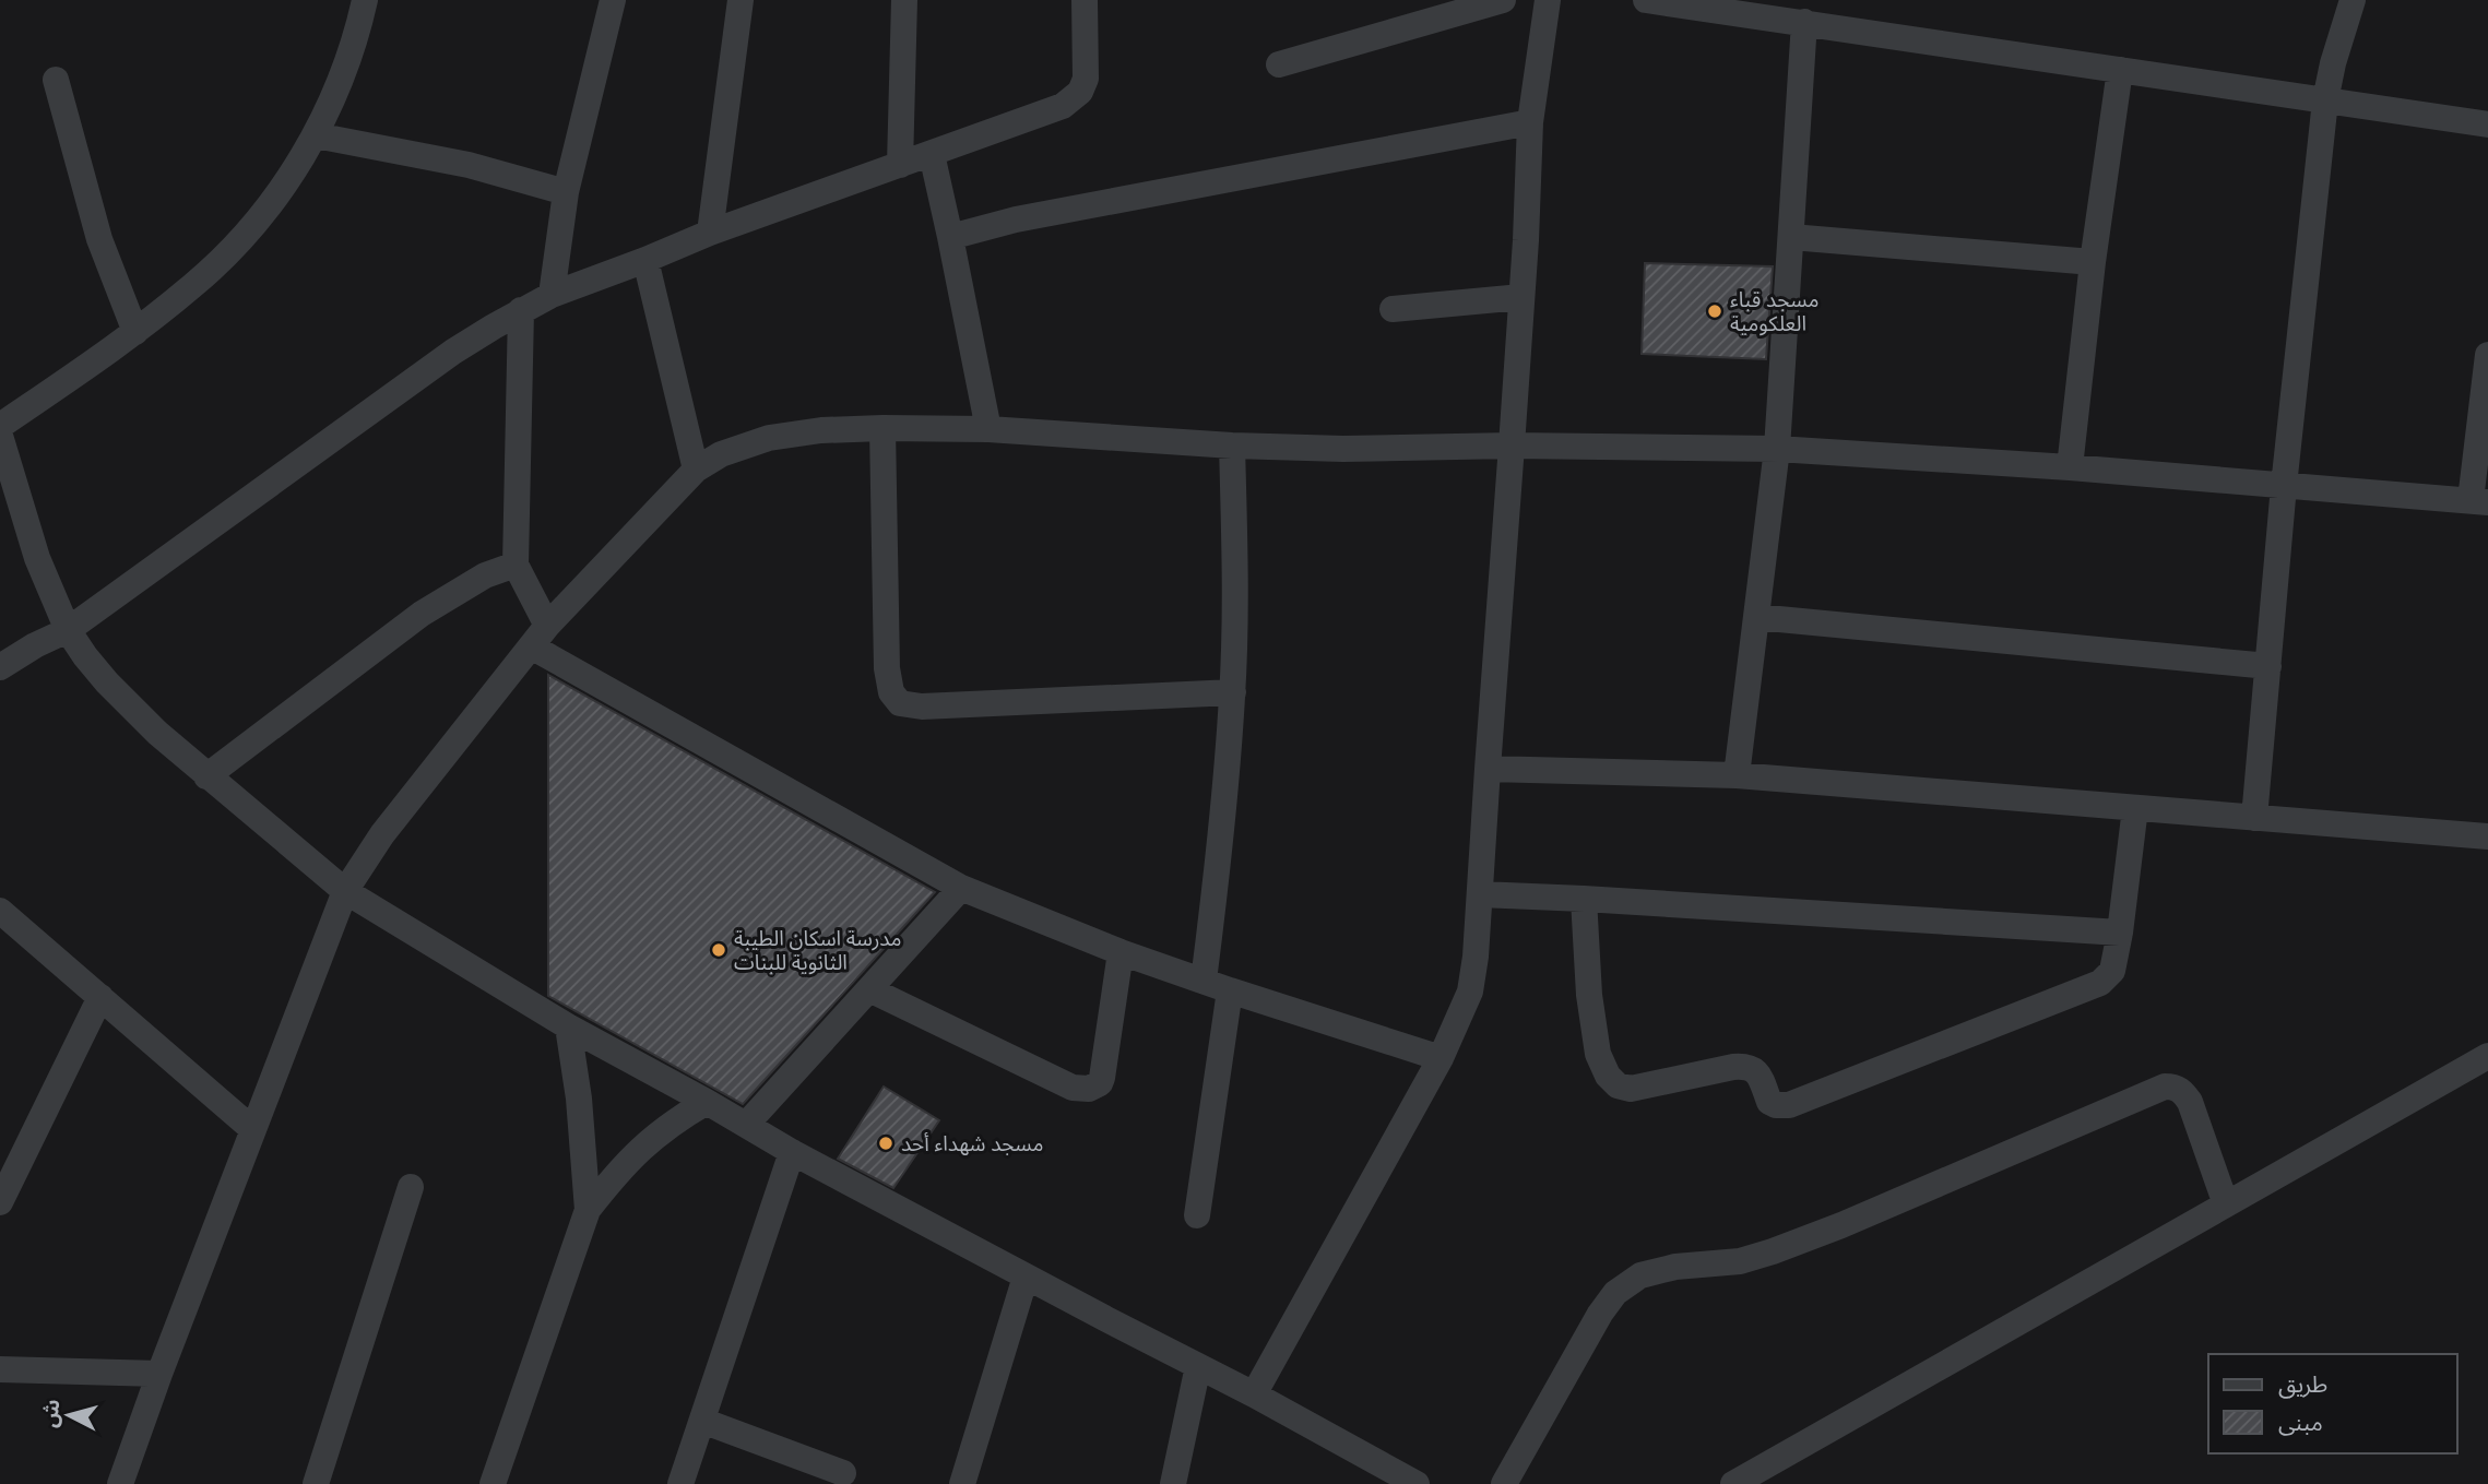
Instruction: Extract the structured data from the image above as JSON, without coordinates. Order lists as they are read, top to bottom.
{
  "places": ["مسجد قباء العلكومية", "مدرسة اسكان الطيبة الثانوية للبنات", "مسجد شهداء أحد"],
  "legend": ["طريق", "مبنى"],
  "north": "left"
}
